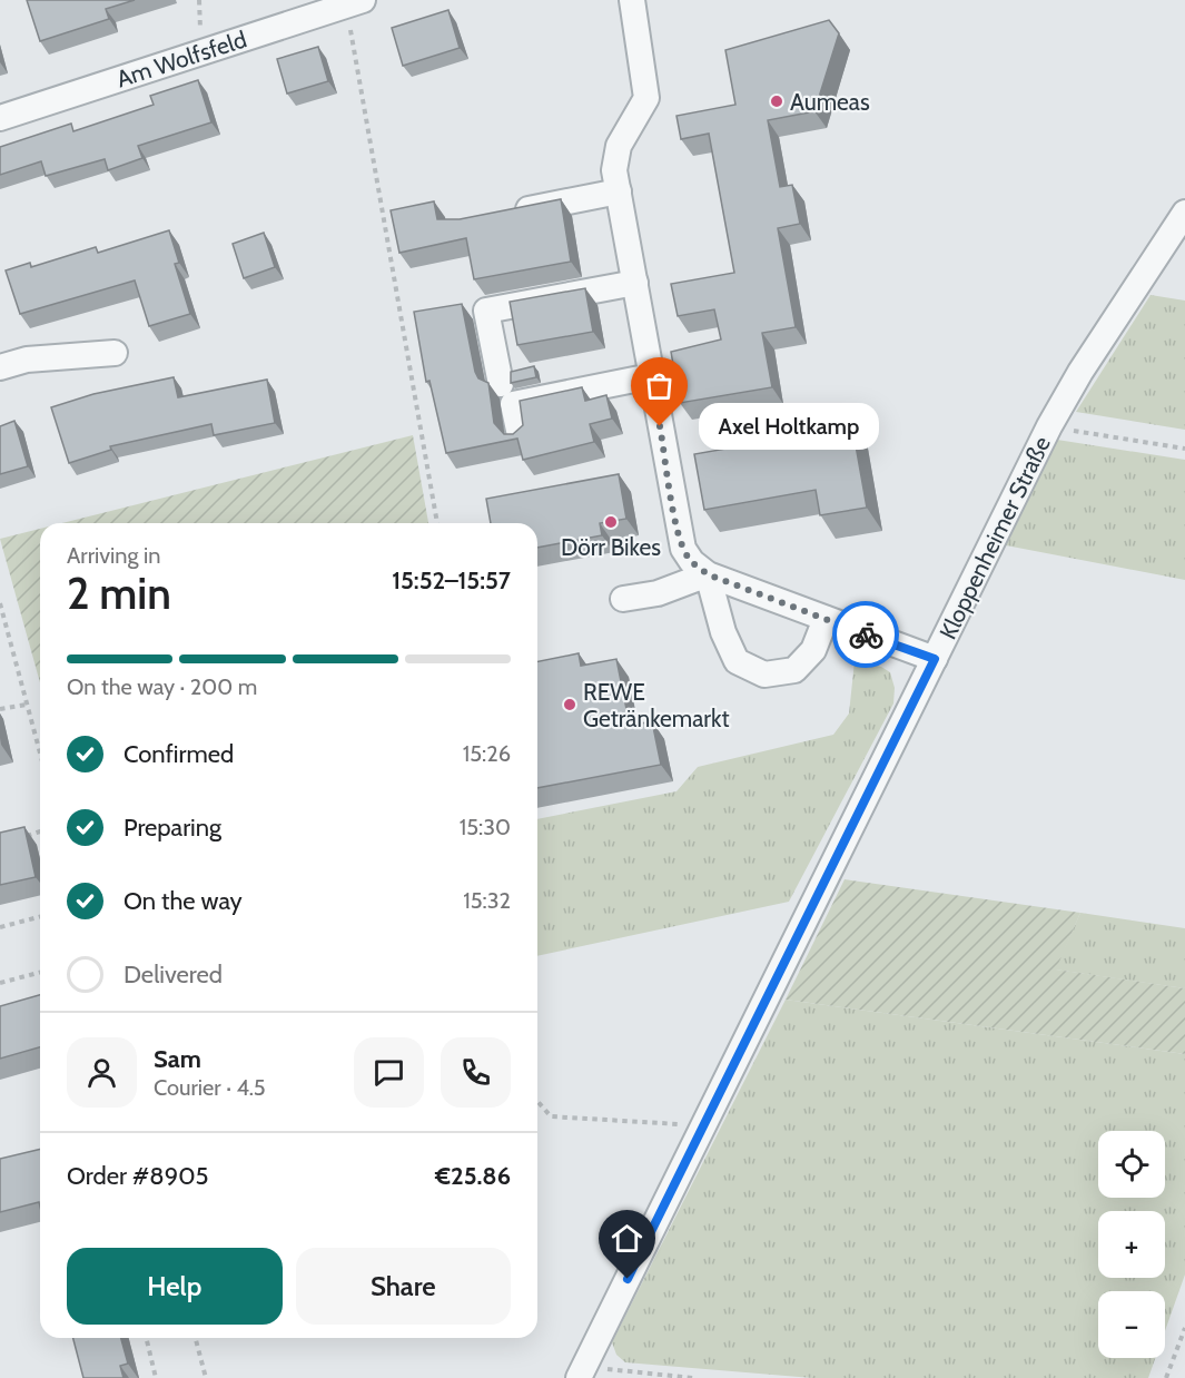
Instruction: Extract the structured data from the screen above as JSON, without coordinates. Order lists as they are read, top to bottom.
{
  "streets": {
    "street": ["Am Wolfsfeld", "Kloppenheimer Straße"]
  },
  "places": [
    "Aumeas",
    "Axel Holtkamp",
    "Dörr Bikes",
    "REWE Getränkemarkt"
  ],
  "page": {
    "bubble": "Axel Holtkamp",
    "heading": ["2 min", "Arriving in", "15:52–15:57"],
    "panel": [
      "Sam",
      "Courier · 4.5",
      "Order #8905",
      "€25.86"
    ],
    "bar": "On the way · 200 m",
    "list": [
      ["Confirmed", "15:26"],
      ["Preparing", "15:30"],
      ["On the way", "15:32"],
      "Delivered"
    ],
    "map_buttons": ["+", "−"],
    "buttons": ["Help", "Share"]
  }
}
